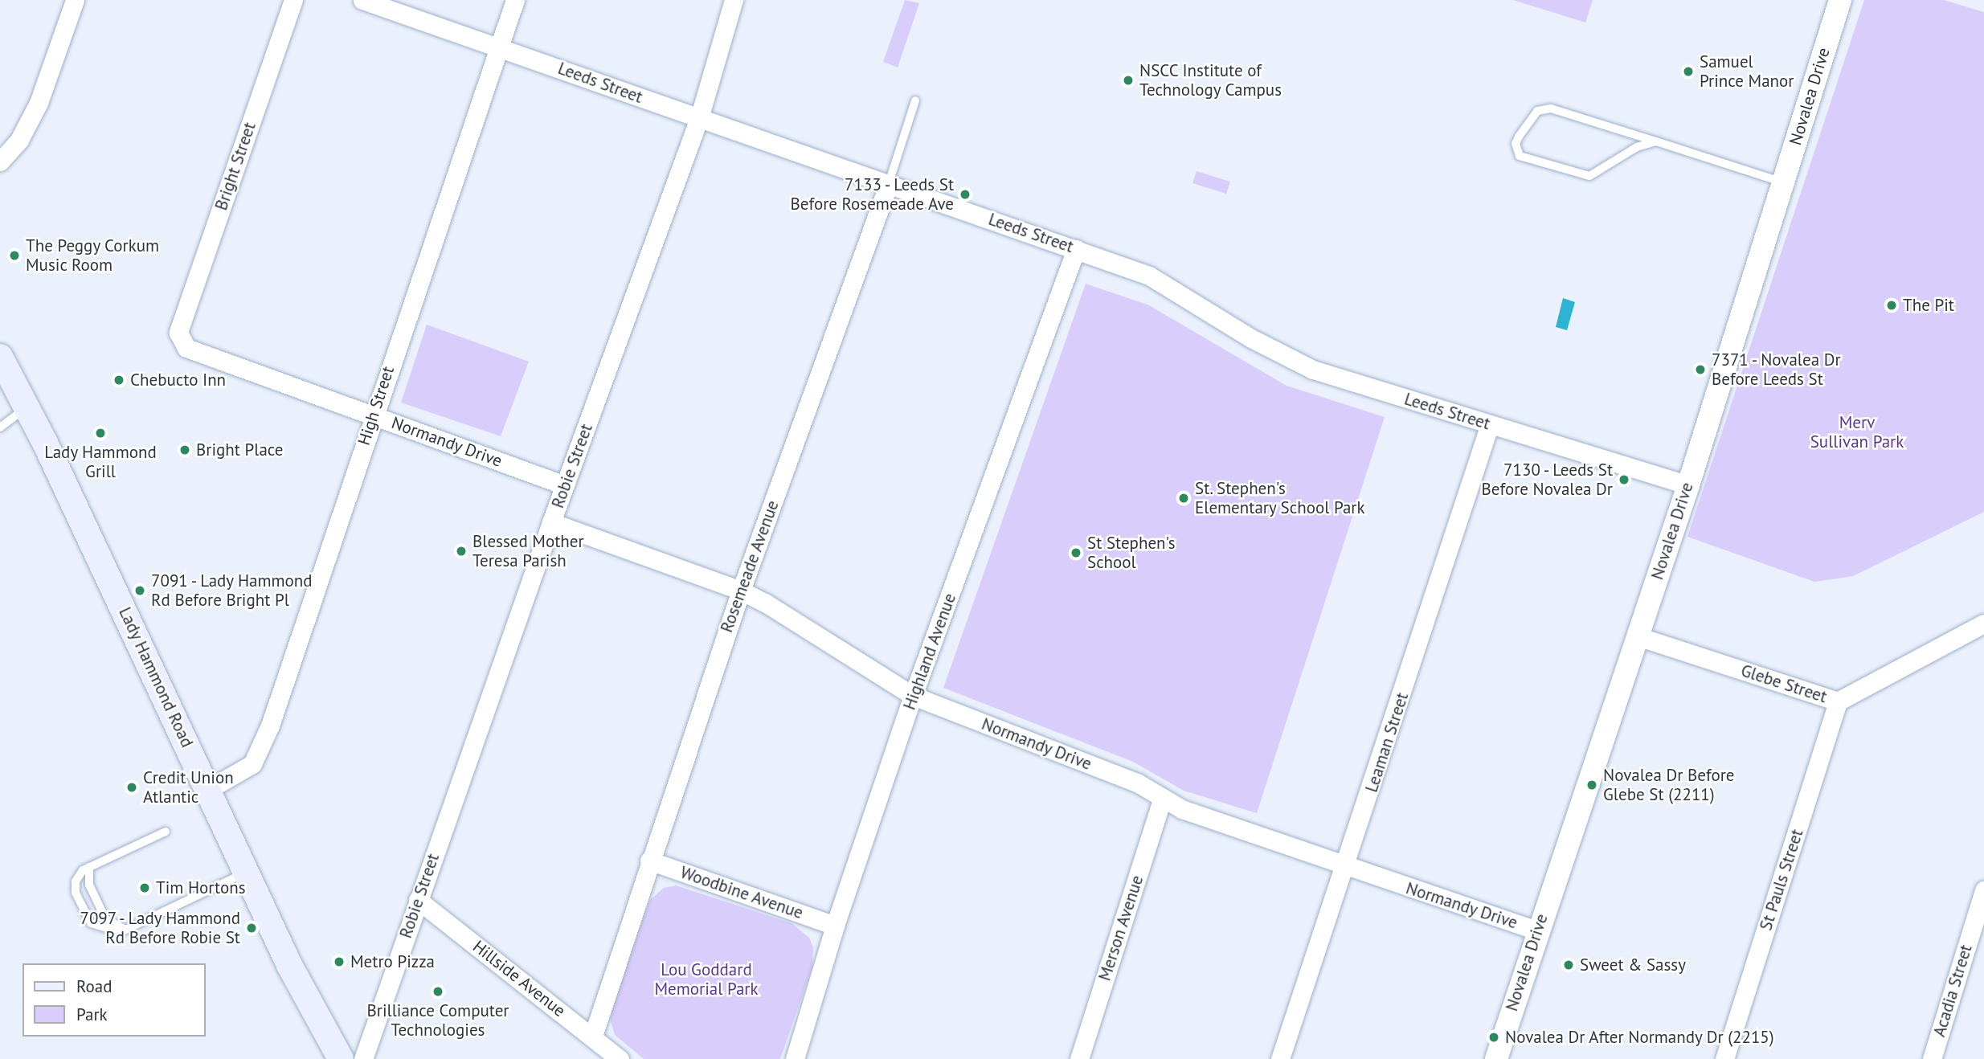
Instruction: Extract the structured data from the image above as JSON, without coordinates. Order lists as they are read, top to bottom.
{
  "streets": {
    "main road": ["Lady Hammond Road"],
    "street": [
      "Leeds Street",
      "Novalea Drive",
      "Bright Street",
      "High Street",
      "Normandy Drive",
      "Robie Street",
      "Rosemeade Avenue",
      "Highland Avenue",
      "Glebe Street",
      "Leaman Street",
      "St Pauls Street",
      "Woodbine Avenue",
      "Merson Avenue",
      "Hillside Avenue",
      "Acadia Street"
    ]
  },
  "crossings": [
    ["Leeds Street", "Novalea Drive"],
    ["Leeds Street", "High Street"],
    ["Leeds Street", "Robie Street"],
    ["Leeds Street", "Rosemeade Avenue"],
    ["Leeds Street", "Highland Avenue"],
    ["Leeds Street", "Leaman Street"],
    ["Novalea Drive", "Normandy Drive"],
    ["Novalea Drive", "Glebe Street"],
    ["Bright Street", "Normandy Drive"],
    ["High Street", "Normandy Drive"],
    ["High Street", "Lady Hammond Road"],
    ["Normandy Drive", "Robie Street"],
    ["Normandy Drive", "Rosemeade Avenue"],
    ["Normandy Drive", "Highland Avenue"],
    ["Normandy Drive", "Leaman Street"],
    ["Normandy Drive", "Merson Avenue"],
    ["Robie Street", "Hillside Avenue"],
    ["Rosemeade Avenue", "Woodbine Avenue"],
    ["Rosemeade Avenue", "Hillside Avenue"],
    ["Highland Avenue", "Woodbine Avenue"],
    ["Glebe Street", "St Pauls Street"]
  ],
  "parks": ["Merv Sullivan Park", "Lou Goddard Memorial Park"],
  "places": [
    "Samuel Prince Manor",
    "NSCC Institute of Technology Campus",
    "7133 - Leeds St Before Rosemeade Ave",
    "The Peggy Corkum Music Room",
    "The Pit",
    "7371 - Novalea Dr Before Leeds St",
    "Chebucto Inn",
    "Lady Hammond Grill",
    "Bright Place",
    "7130 - Leeds St Before Novalea Dr",
    "St. Stephen's Elementary School Park",
    "Blessed Mother Teresa Parish",
    "St Stephen's School",
    "7091 - Lady Hammond Rd Before Bright Pl",
    "Novalea Dr Before Glebe St (2211)",
    "Credit Union Atlantic",
    "Tim Hortons",
    "7097 - Lady Hammond Rd Before Robie St",
    "Metro Pizza",
    "Sweet & Sassy",
    "Brilliance Computer Technologies",
    "Novalea Dr After Normandy Dr (2215)"
  ],
  "legend": ["Road", "Park"]
}
